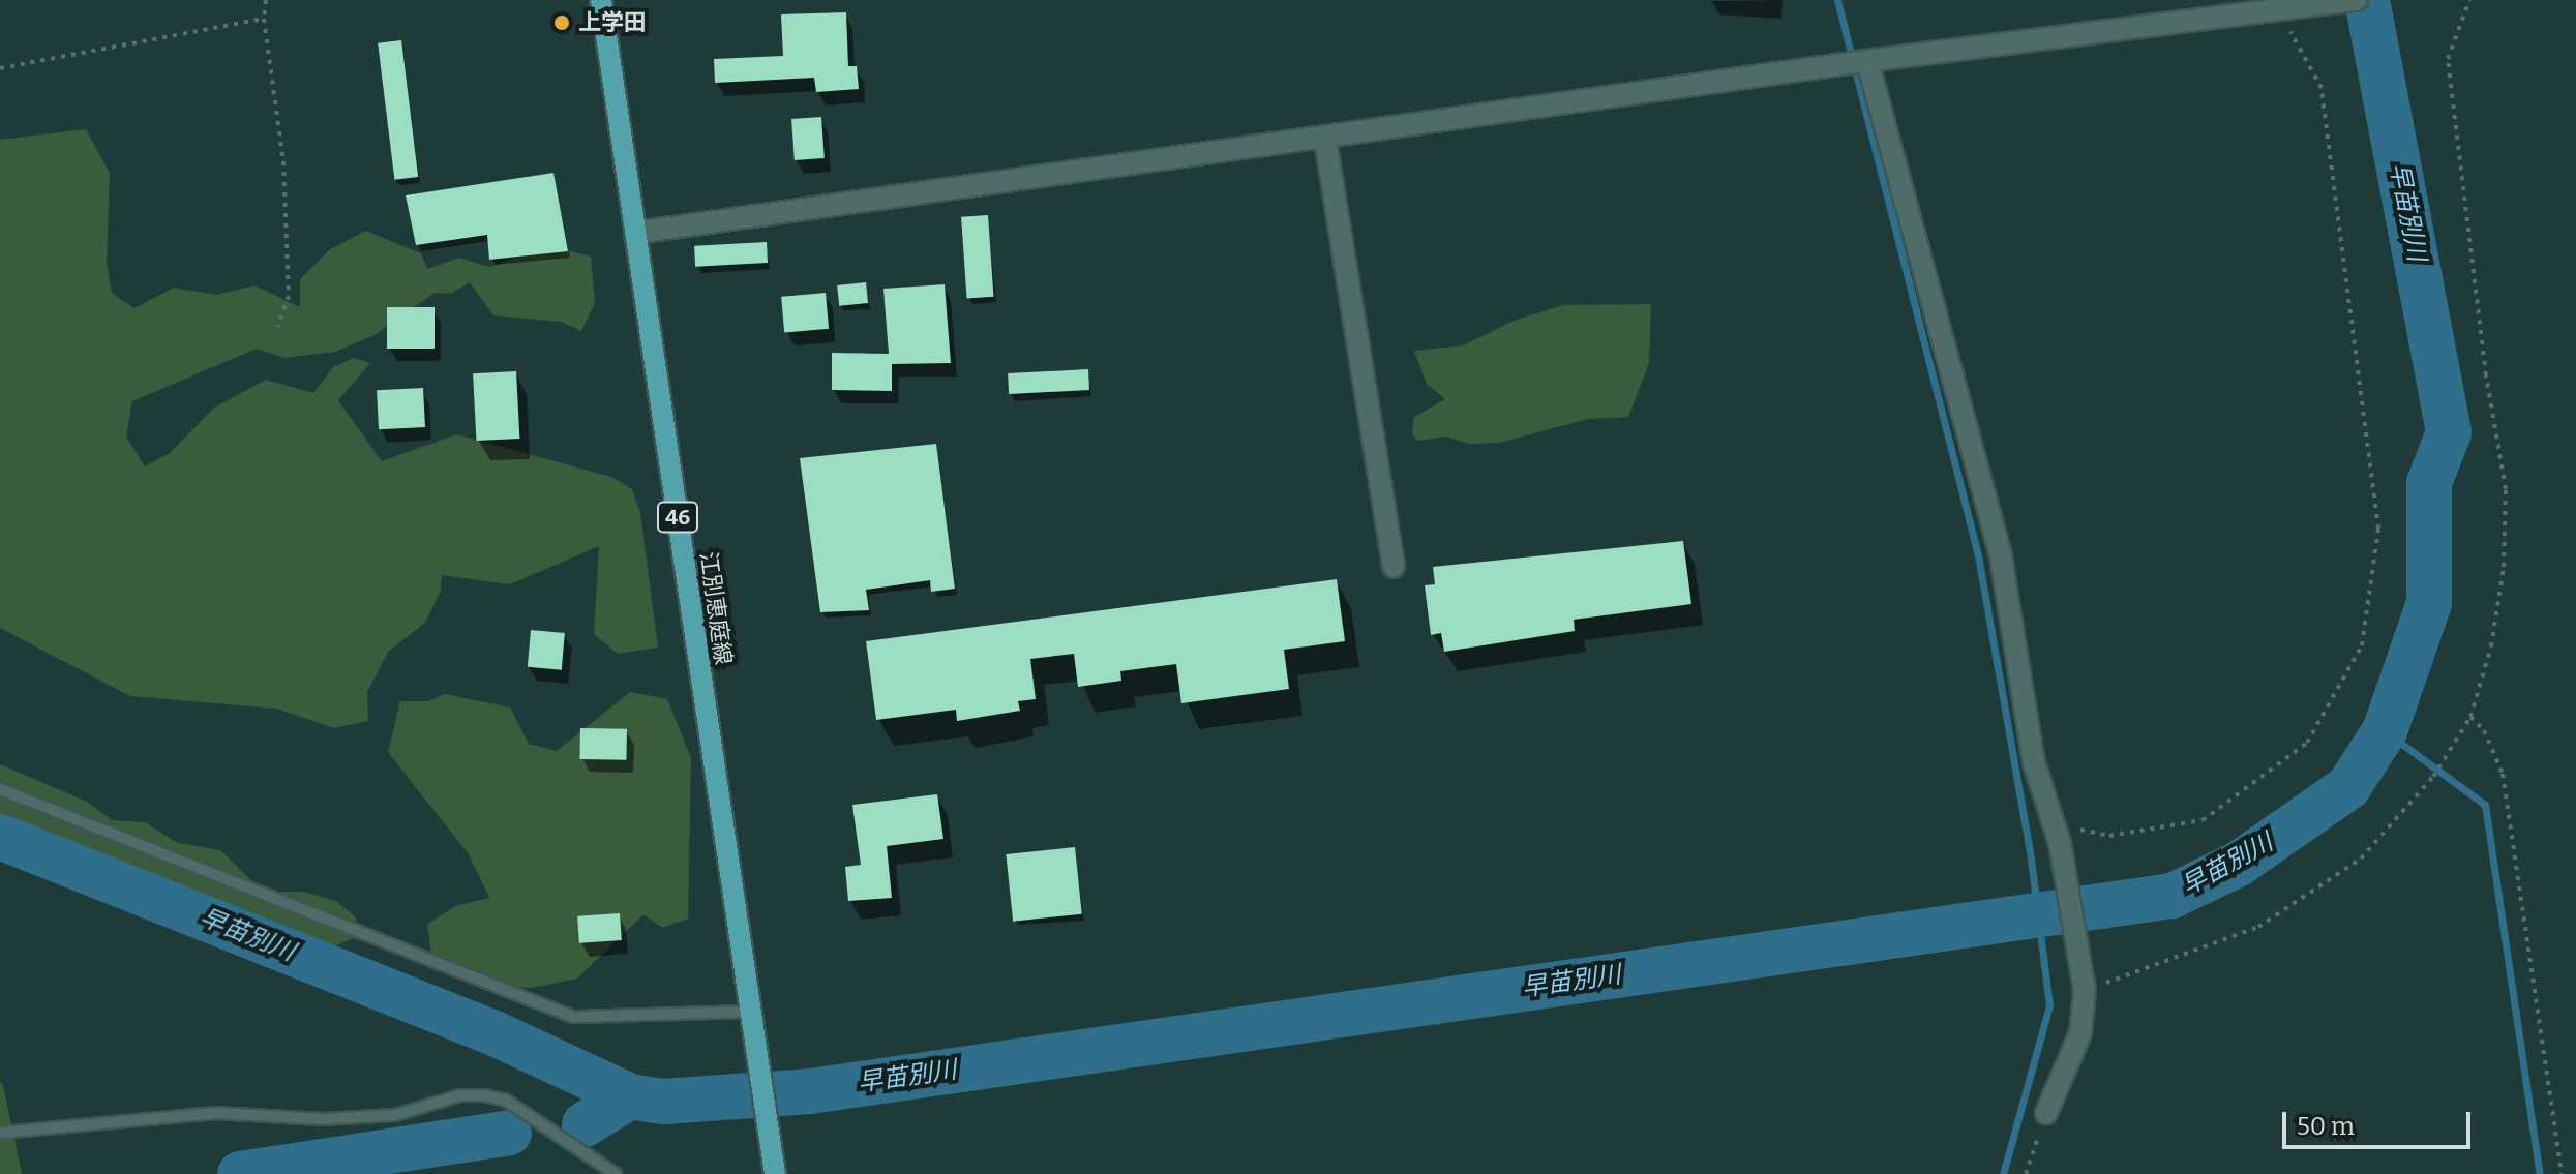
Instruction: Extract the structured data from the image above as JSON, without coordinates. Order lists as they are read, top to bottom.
{
  "streets": {
    "main road": ["46", "江別恵庭線"]
  },
  "water": ["早苗別川"],
  "places": ["上学田"],
  "scale_bar": "50 m"
}
